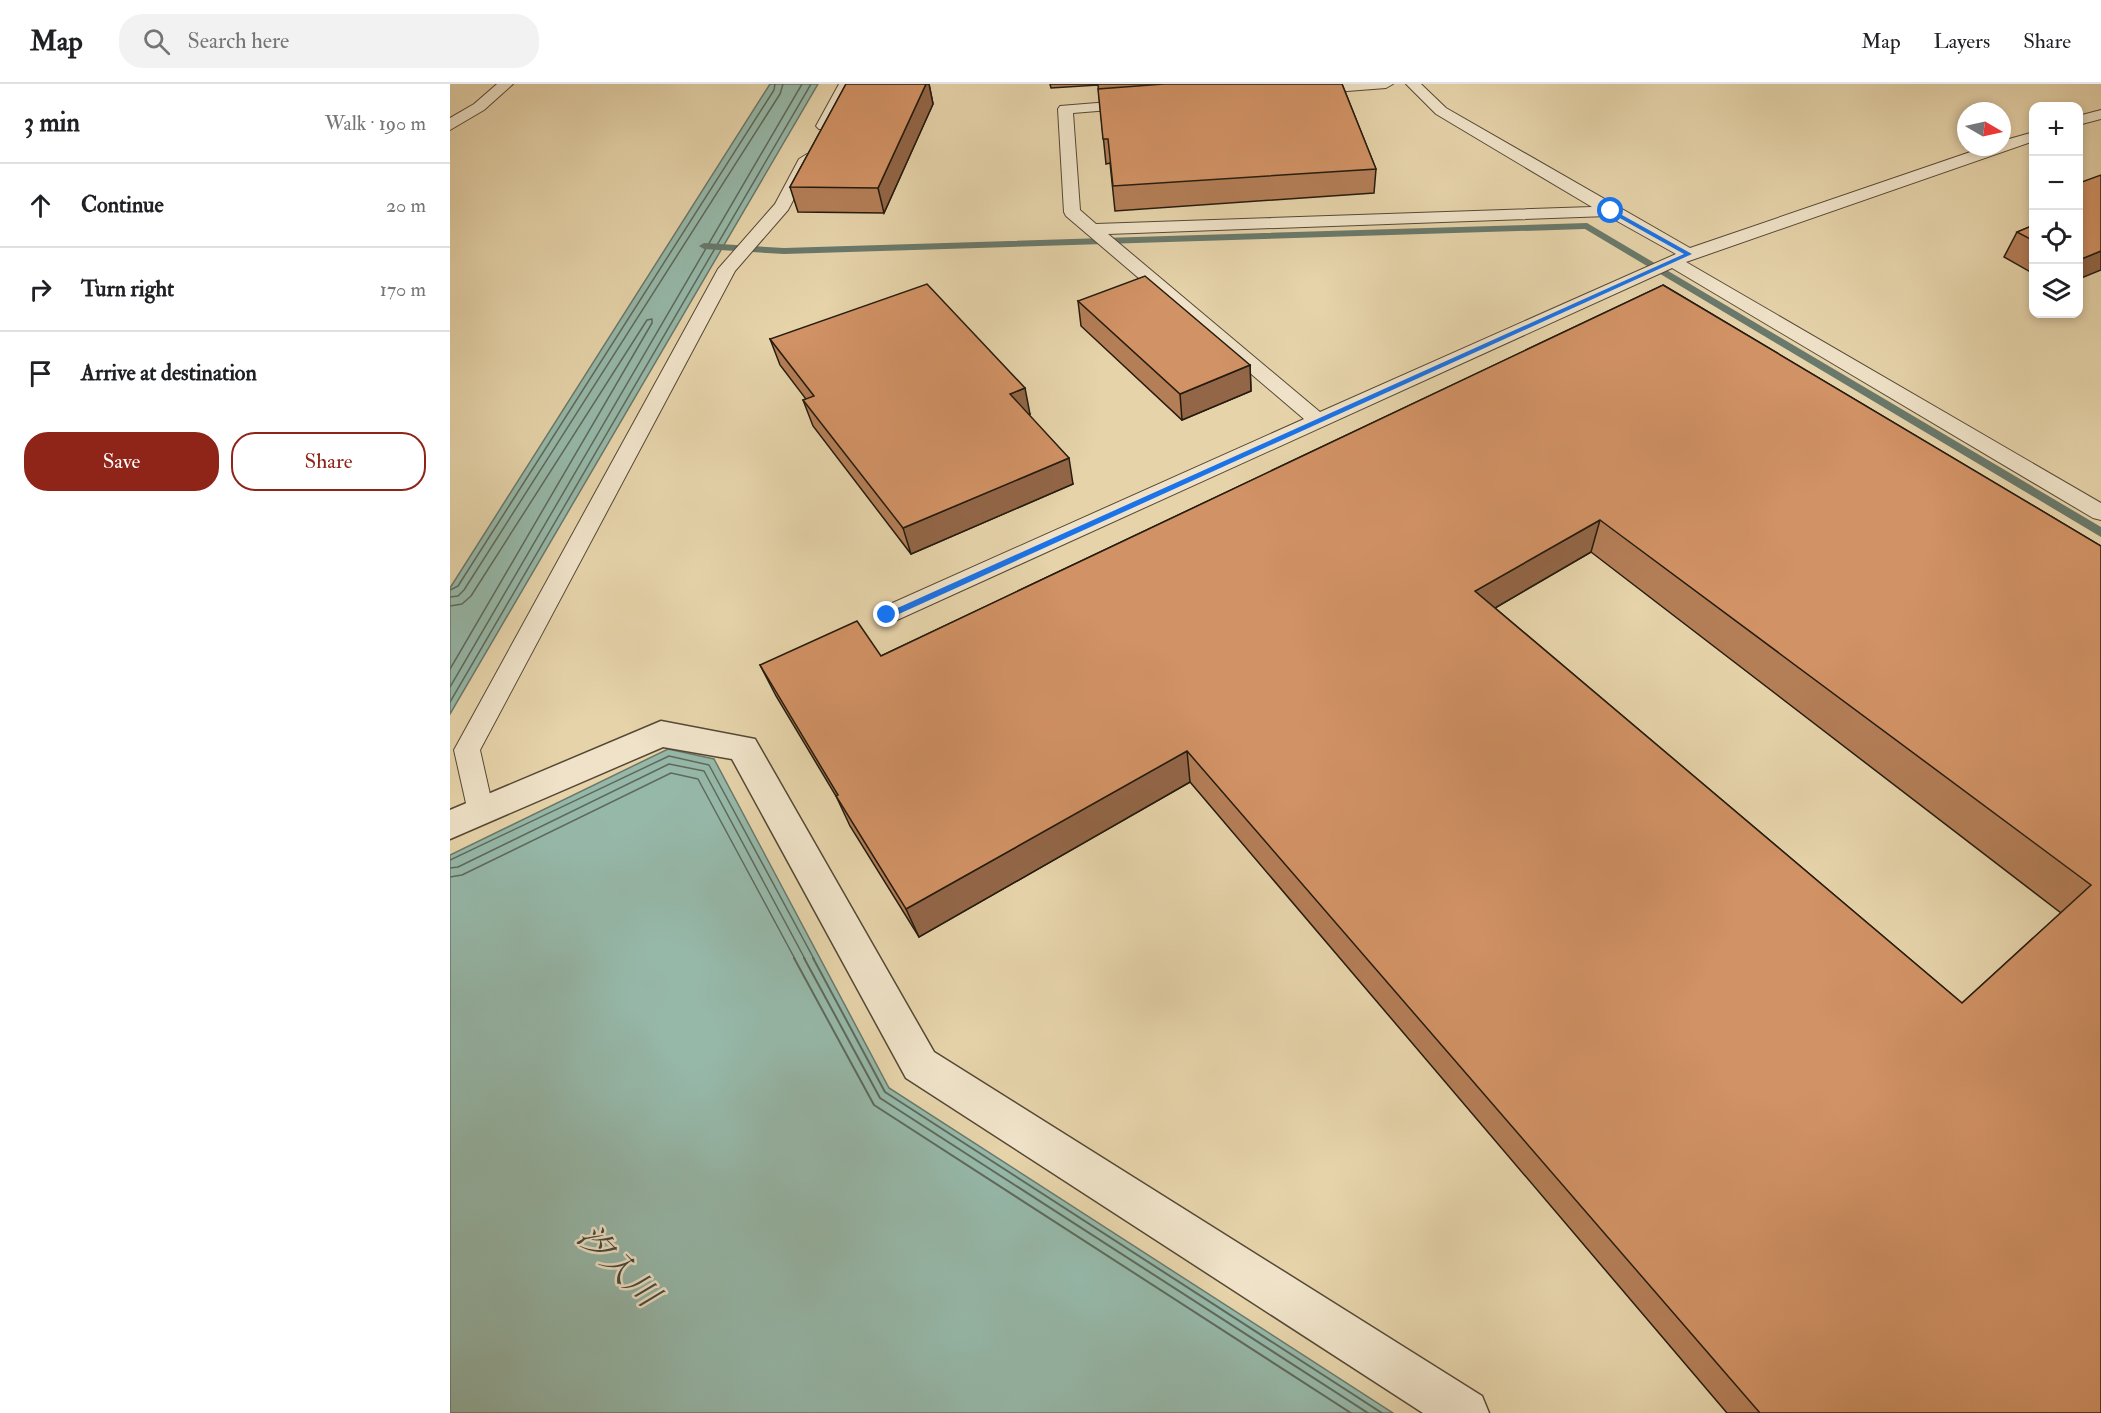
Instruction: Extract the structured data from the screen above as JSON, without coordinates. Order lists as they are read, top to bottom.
{
  "water": ["汐入川"],
  "north": "right",
  "page": {
    "header": "Map",
    "search": "Search here",
    "nav": ["Map", "Layers", "Share"],
    "heading": ["3 min", "Walk · 190 m"],
    "map_buttons": ["+", "−"],
    "list": [
      ["Continue", "20 m"],
      ["Turn right", "170 m"],
      "Arrive at destination"
    ],
    "buttons": ["Save", "Share"]
  }
}
